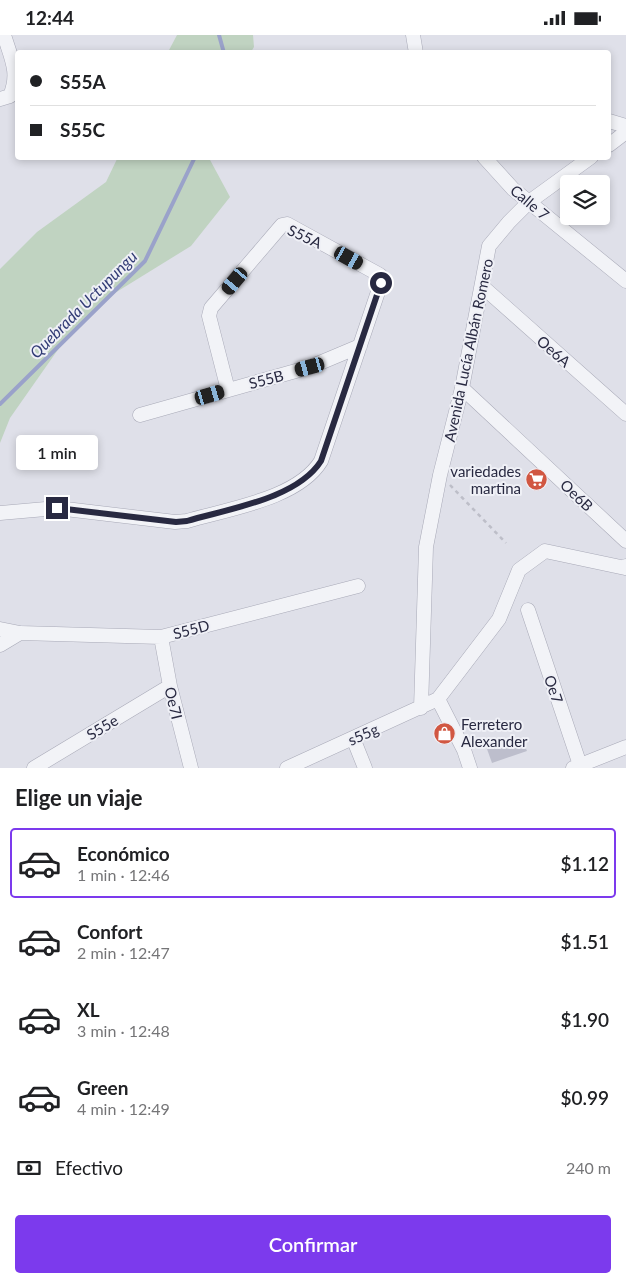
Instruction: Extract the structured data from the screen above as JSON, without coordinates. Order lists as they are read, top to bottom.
{
  "streets": {
    "street": [
      "Calle 7",
      "S55A",
      "Avenida Lucía Albán Romero",
      "Oe6A",
      "S55B",
      "Oe6B",
      "S55D",
      "Oe7",
      "Oe7I",
      "S55e",
      "s55g"
    ]
  },
  "crossings": [
    ["Calle 7", "Avenida Lucía Albán Romero"],
    ["S55A", "S55B"],
    ["Avenida Lucía Albán Romero", "Oe6A"],
    ["Avenida Lucía Albán Romero", "Oe6B"],
    ["Avenida Lucía Albán Romero", "s55g"],
    ["S55D", "Oe7I"],
    ["Oe7I", "S55e"]
  ],
  "water": ["Quebrada Uctupungu"],
  "places": {
    "supermarket": ["variedades martina"],
    "shop": ["Ferretero Alexander"]
  },
  "page": {
    "status": "12:44",
    "banner": ["S55A", "S55C"],
    "bubble": "1 min",
    "heading": "Elige un viaje",
    "list": [
      {
        "name": "Económico",
        "note": "1 min · 12:46",
        "value": "$1.12"
      },
      {
        "name": "Confort",
        "note": "2 min · 12:47",
        "value": "$1.51"
      },
      {
        "name": "XL",
        "note": "3 min · 12:48",
        "value": "$1.90"
      },
      {
        "name": "Green",
        "note": "4 min · 12:49",
        "value": "$0.99"
      }
    ],
    "pay": ["Efectivo", "240 m"],
    "buttons": "Confirmar"
  }
}
